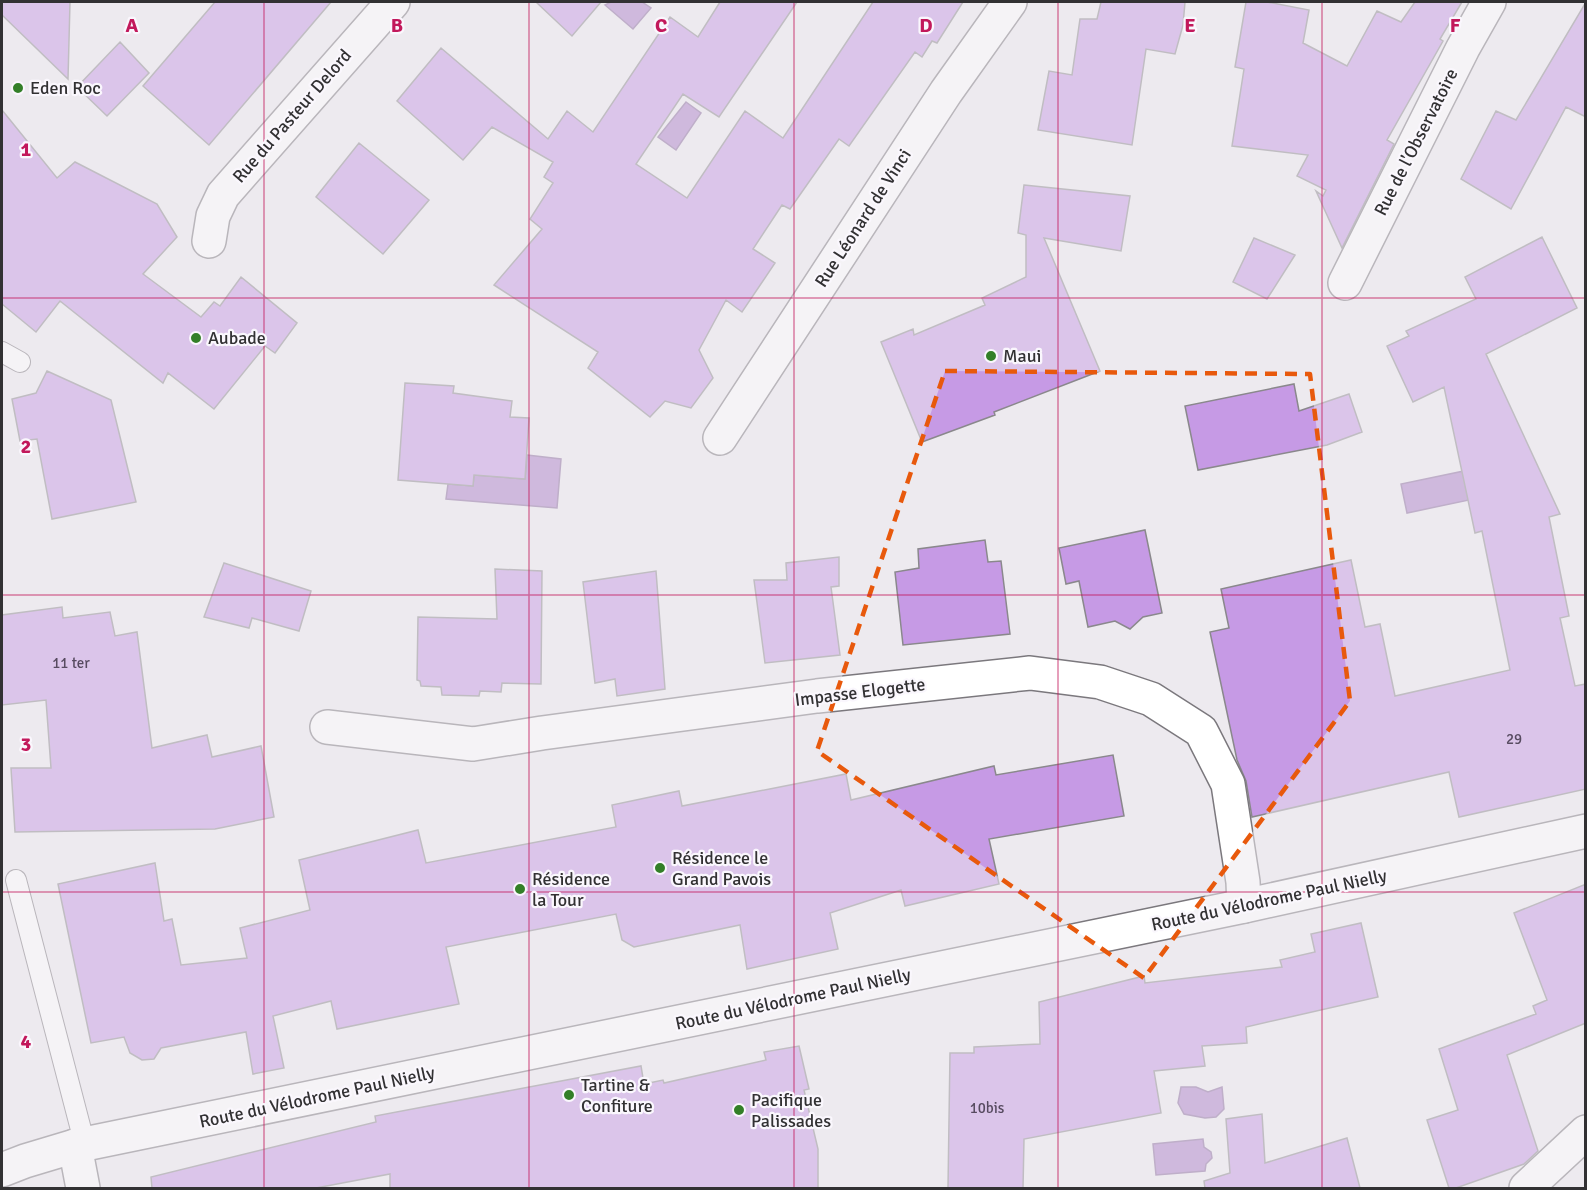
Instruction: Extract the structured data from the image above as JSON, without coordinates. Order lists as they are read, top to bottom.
{
  "streets": {
    "street": [
      "Rue du Pasteur Delord",
      "Rue de l'Observatoire",
      "Rue Léonard de Vinci",
      "Impasse Elogette",
      "Route du Vélodrome Paul Nielly"
    ]
  },
  "crossings": [
    ["Impasse Elogette", "Route du Vélodrome Paul Nielly"]
  ],
  "places": [
    "Eden Roc",
    "Aubade",
    "Maui",
    "Résidence le Grand Pavois",
    "Résidence la Tour",
    "Tartine & Confiture",
    "Pacifique Palissades"
  ],
  "house_numbers": ["11 ter", "29", "10bis"],
  "grid": {
    "columns": [
      "A",
      "B",
      "C",
      "D",
      "E",
      "F"
    ],
    "rows": [
      "1",
      "2",
      "3",
      "4"
    ]
  }
}
